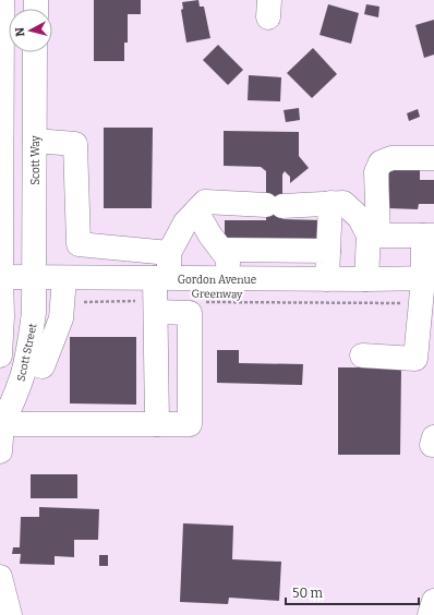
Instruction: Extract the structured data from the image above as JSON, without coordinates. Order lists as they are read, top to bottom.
{
  "streets": {
    "street": ["Scott Way", "Gordon Avenue", "Scott Street"],
    "path": ["Greenway"]
  },
  "crossings": [
    ["Scott Way", "Gordon Avenue"],
    ["Scott Way", "Scott Street"],
    ["Gordon Avenue", "Scott Street"]
  ],
  "scale_bar": "50 m",
  "north": "left"
}
